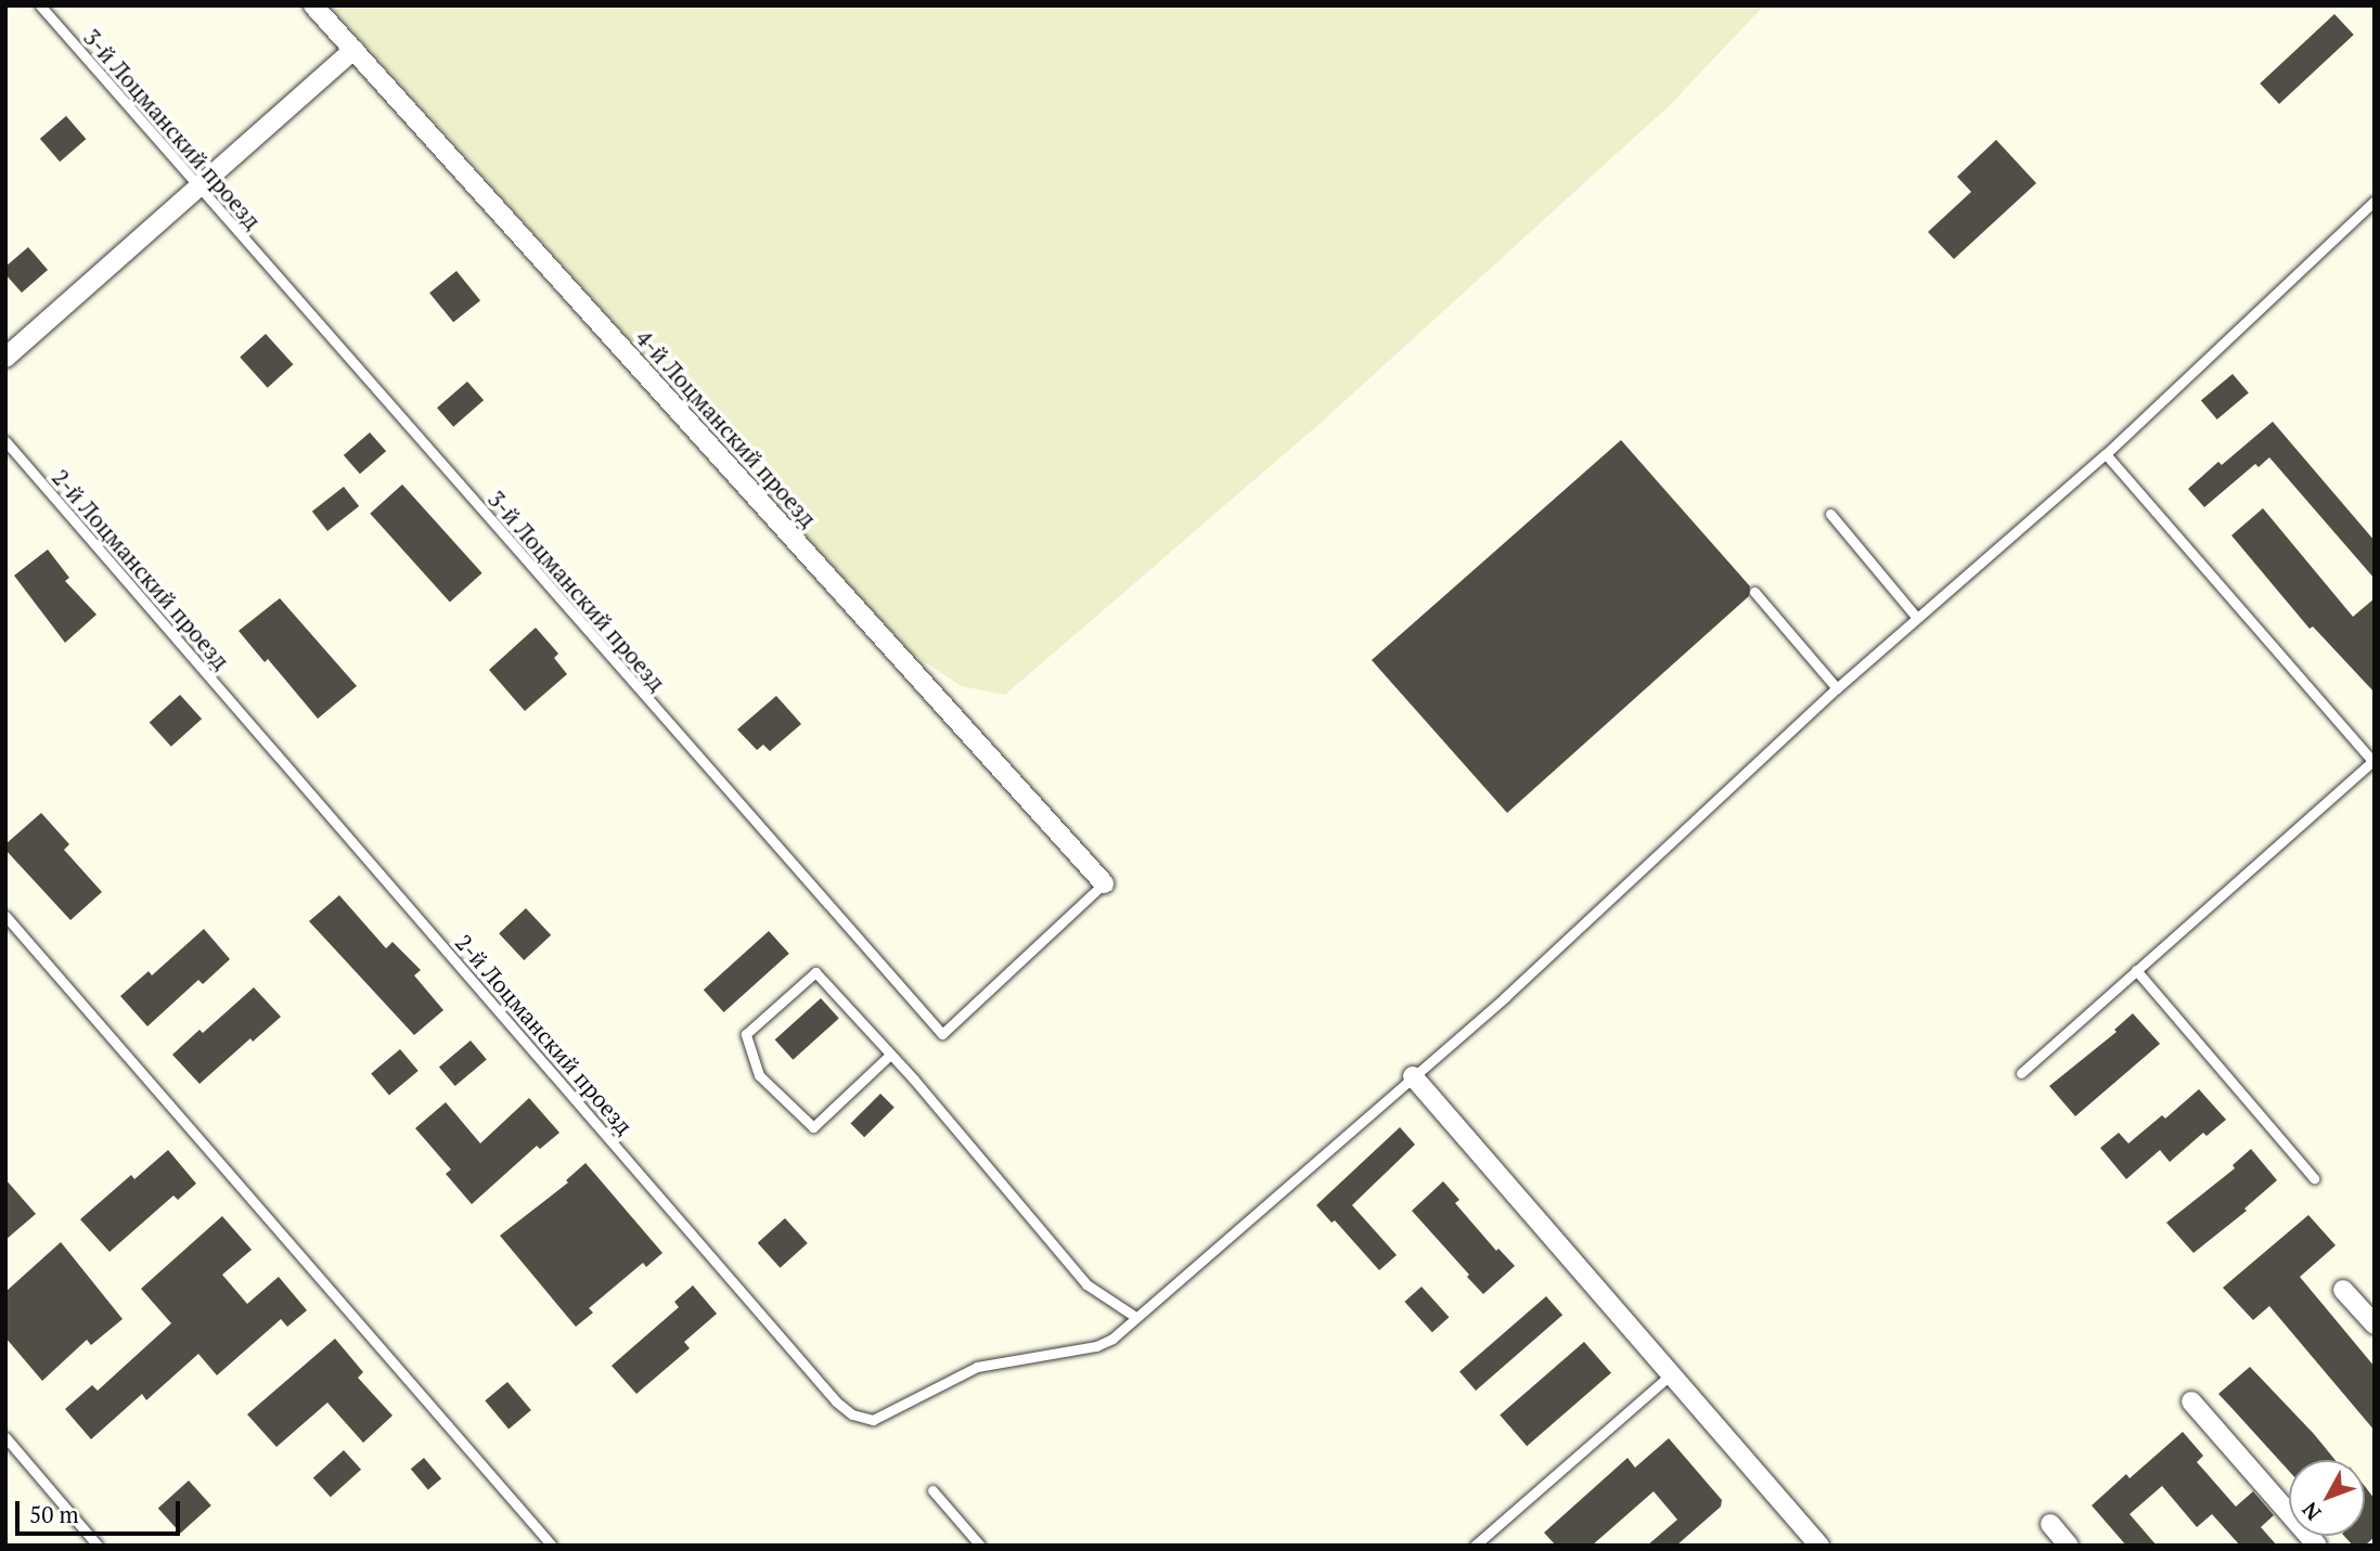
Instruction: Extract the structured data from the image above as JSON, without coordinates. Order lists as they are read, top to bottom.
{
  "streets": {
    "street": ["4-й Лоцманский проезд"],
    "lane": ["3-й Лоцманский проезд", "2-й Лоцманский проезд"]
  },
  "crossings": [
    ["3-й Лоцманский проезд", "4-й Лоцманский проезд"]
  ],
  "scale_bar": "50 m",
  "north": "bottom left"
}
